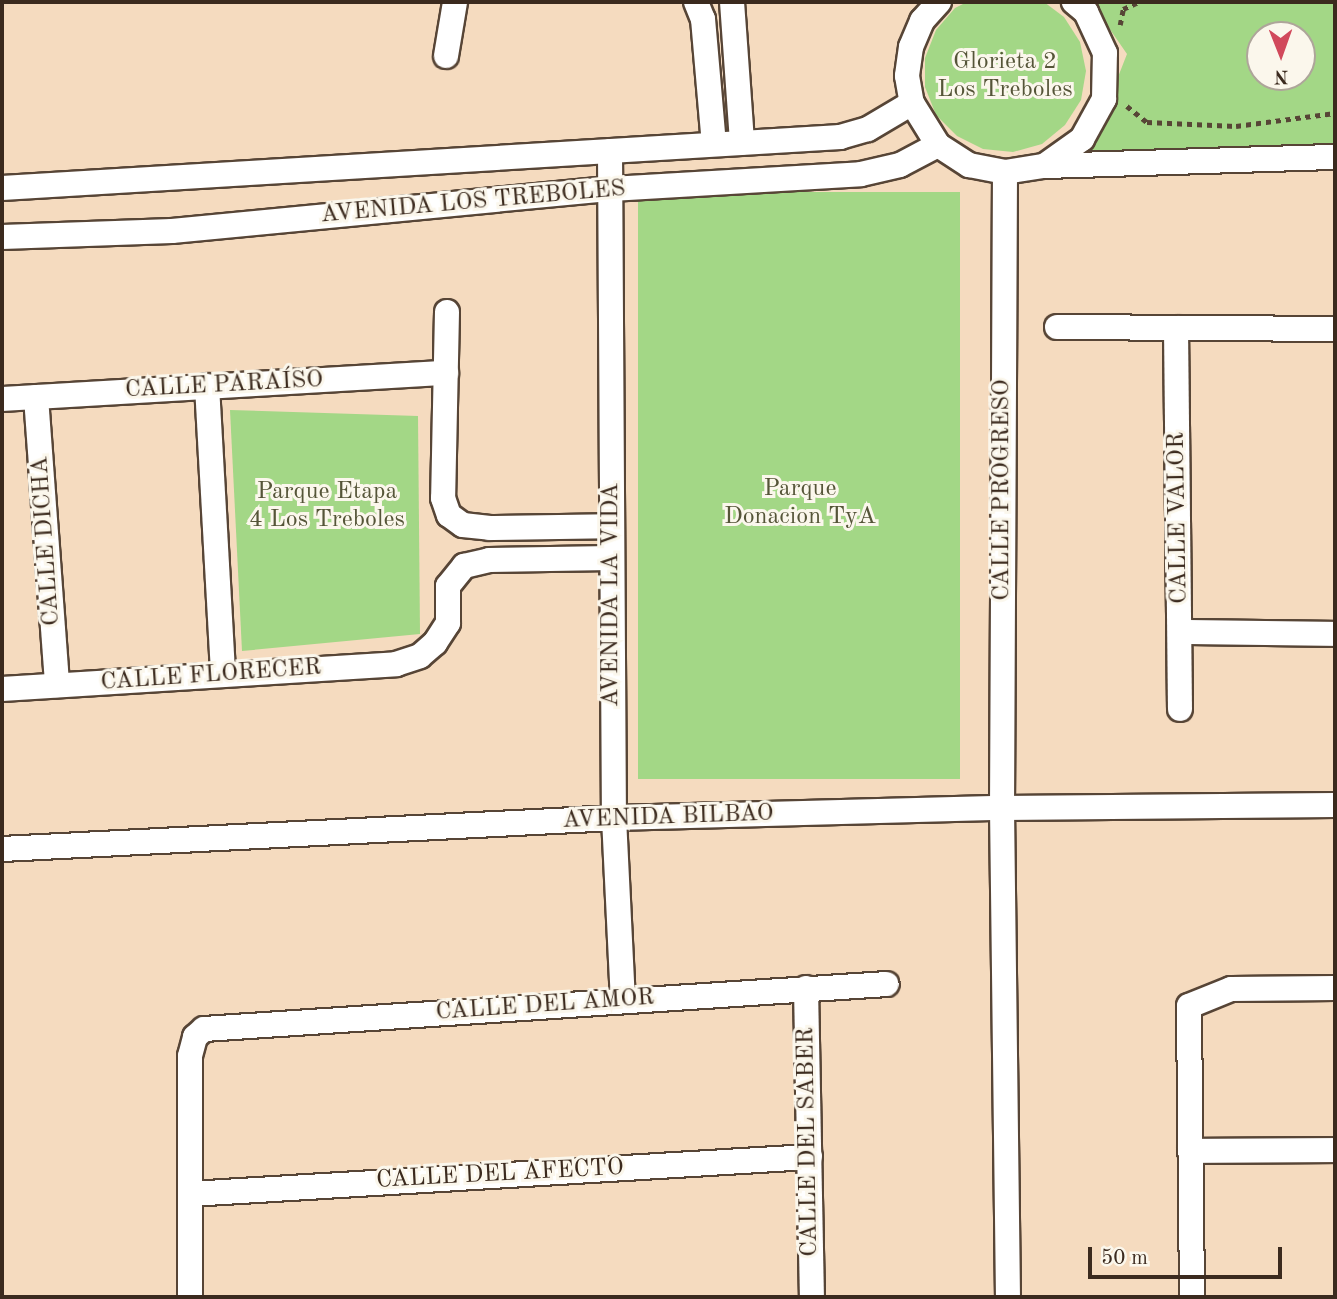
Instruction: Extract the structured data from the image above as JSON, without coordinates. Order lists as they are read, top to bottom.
{
  "streets": {
    "street": [
      "AVENIDA LOS TREBOLES",
      "CALLE PARAÍSO",
      "CALLE PROGRESO",
      "CALLE VALOR",
      "CALLE DICHA",
      "AVENIDA LA VIDA",
      "CALLE FLORECER",
      "AVENIDA BILBAO",
      "CALLE DEL AMOR",
      "CALLE DEL SABER",
      "CALLE DEL AFECTO"
    ]
  },
  "crossings": [
    ["AVENIDA LOS TREBOLES", "AVENIDA LA VIDA"],
    ["CALLE PARAÍSO", "CALLE DICHA"],
    ["CALLE PROGRESO", "AVENIDA BILBAO"],
    ["CALLE DICHA", "CALLE FLORECER"],
    ["AVENIDA LA VIDA", "CALLE FLORECER"],
    ["AVENIDA LA VIDA", "AVENIDA BILBAO"],
    ["AVENIDA LA VIDA", "CALLE DEL AMOR"],
    ["CALLE DEL AMOR", "CALLE DEL SABER"],
    ["CALLE DEL AMOR", "CALLE DEL AFECTO"],
    ["CALLE DEL SABER", "CALLE DEL AFECTO"]
  ],
  "parks": ["Glorieta 2 Los Treboles", "Parque Donacion TyA", "Parque Etapa 4 Los Treboles"],
  "scale_bar": "50 m",
  "north": "bottom"
}
